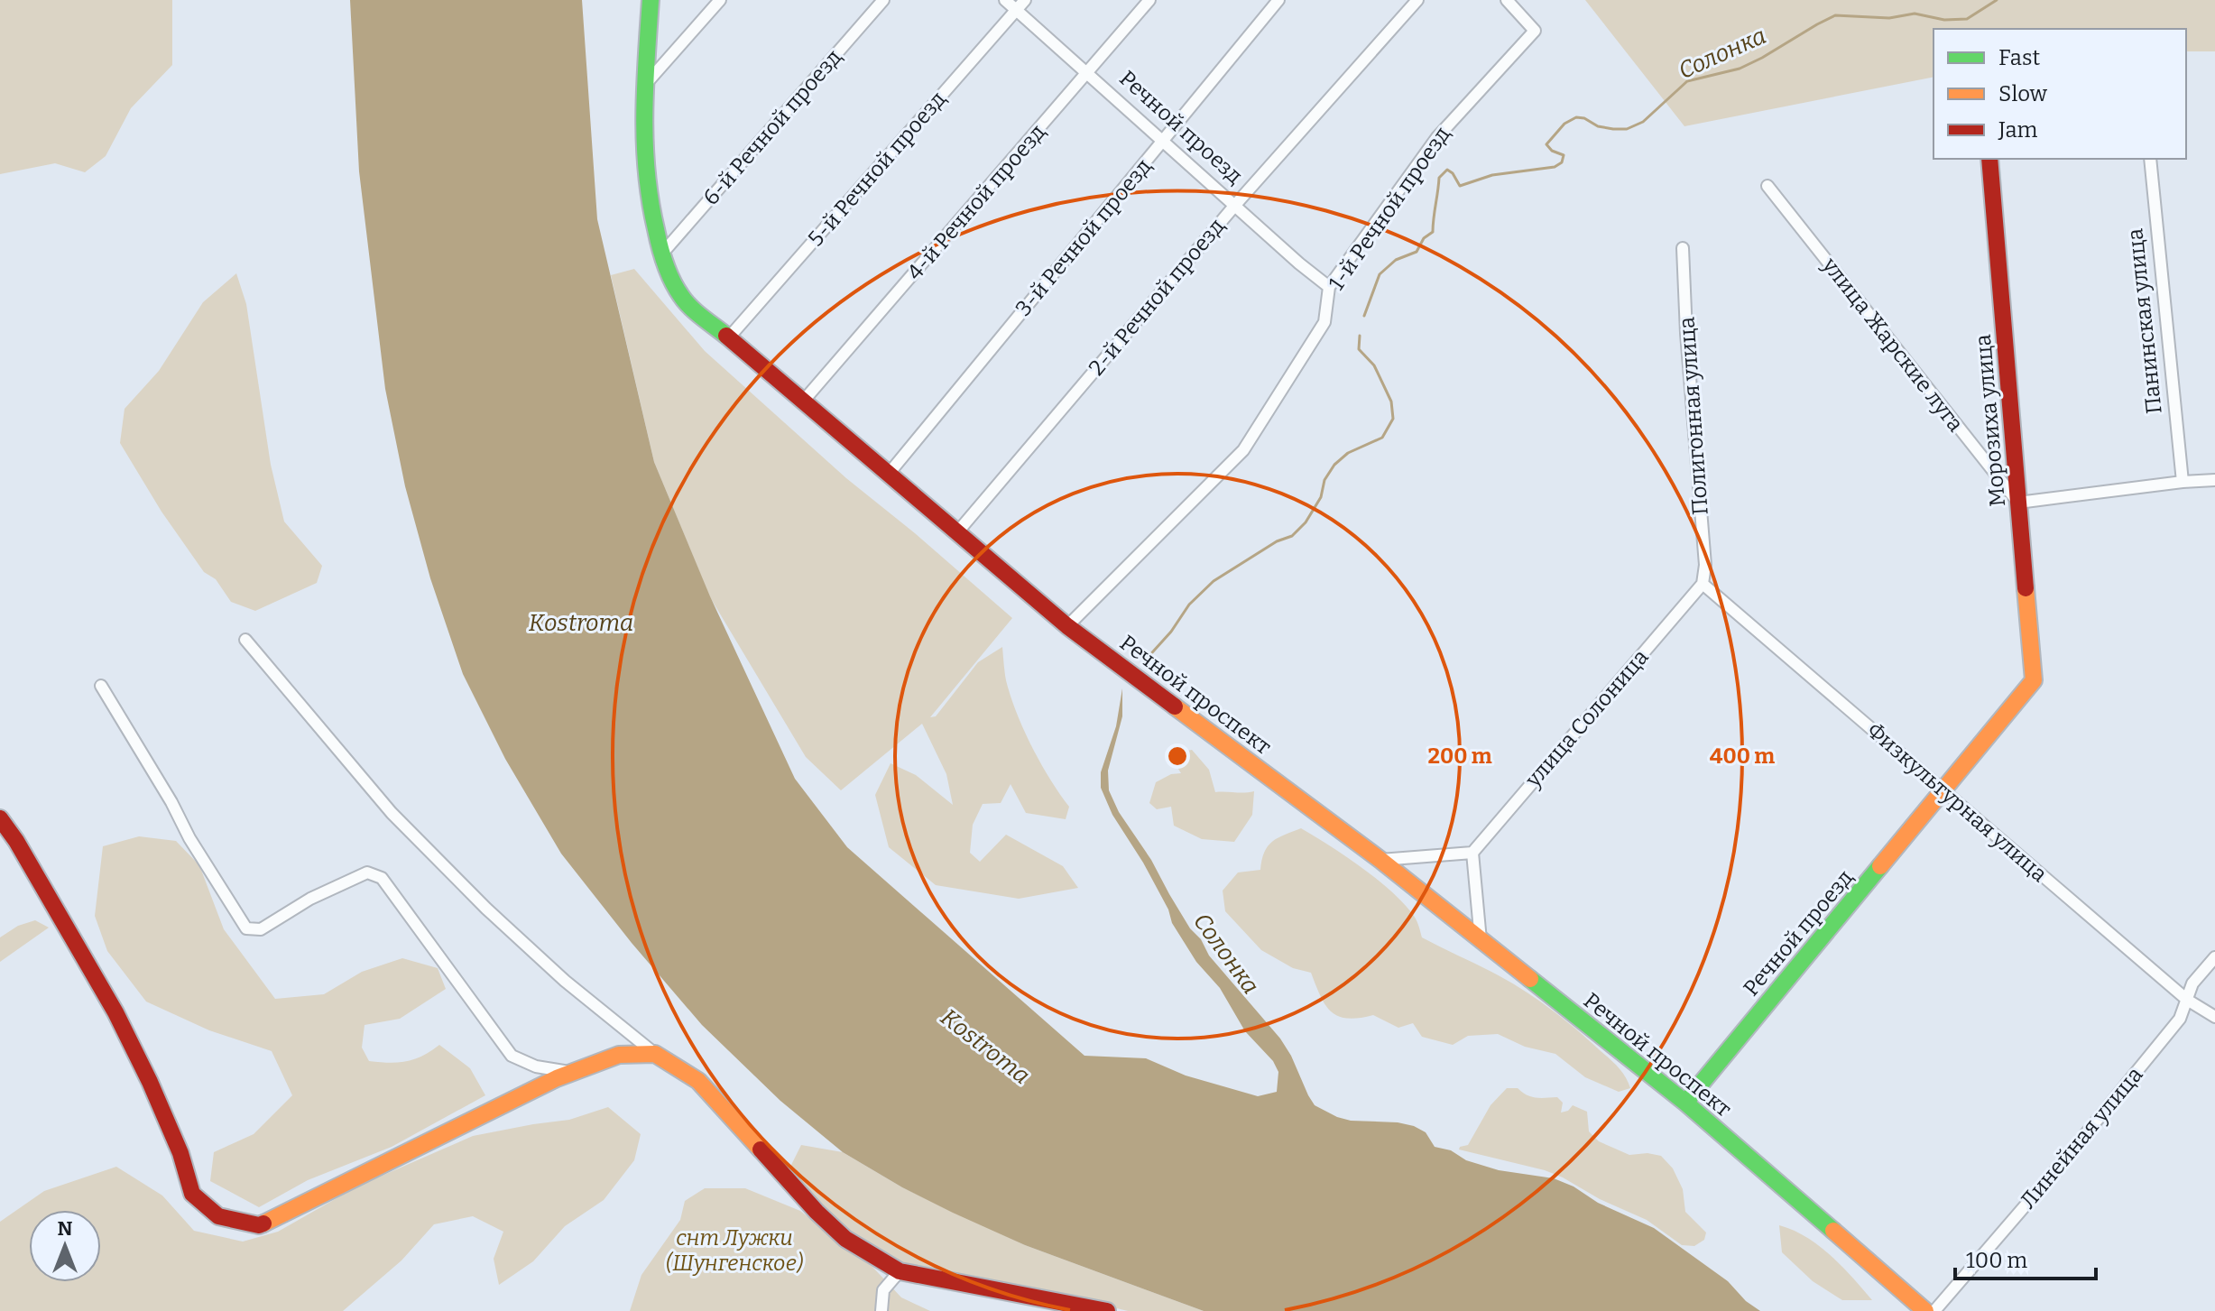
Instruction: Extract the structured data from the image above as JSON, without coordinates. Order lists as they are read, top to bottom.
{
  "streets": {
    "street": [
      "6-й Речной проезд",
      "Речной проезд",
      "5-й Речной проезд",
      "4-й Речной проезд",
      "1-й Речной проезд",
      "3-й Речной проезд",
      "2-й Речной проезд",
      "Панинская улица",
      "улица Жарские луга",
      "Полигонная улица",
      "Морозиха улица",
      "Речной проспект",
      "улица Солоница",
      "Физкультурная улица",
      "Линейная улица"
    ]
  },
  "crossings": [
    ["6-й Речной проезд", "Речной проспект"],
    ["Речной проезд", "5-й Речной проезд"],
    ["Речной проезд", "4-й Речной проезд"],
    ["Речной проезд", "1-й Речной проезд"],
    ["Речной проезд", "3-й Речной проезд"],
    ["Речной проезд", "2-й Речной проезд"],
    ["Речной проезд", "Морозиха улица"],
    ["Речной проезд", "Речной проспект"],
    ["Речной проезд", "Физкультурная улица"],
    ["5-й Речной проезд", "Речной проспект"],
    ["4-й Речной проезд", "Речной проспект"],
    ["1-й Речной проезд", "Речной проспект"],
    ["3-й Речной проезд", "Речной проспект"],
    ["2-й Речной проезд", "Речной проспект"],
    ["улица Жарские луга", "Морозиха улица"],
    ["Полигонная улица", "улица Солоница"],
    ["Полигонная улица", "Физкультурная улица"],
    ["Морозиха улица", "Физкультурная улица"],
    ["улица Солоница", "Физкультурная улица"],
    ["Физкультурная улица", "Линейная улица"]
  ],
  "water": ["Солонка", "Kostroma"],
  "parks": ["снт Лужки (Шунгенское)"],
  "legend": ["Fast", "Slow", "Jam"],
  "scale_bar": "100 m",
  "north": "top",
  "rings": ["200 m", "400 m"]
}
